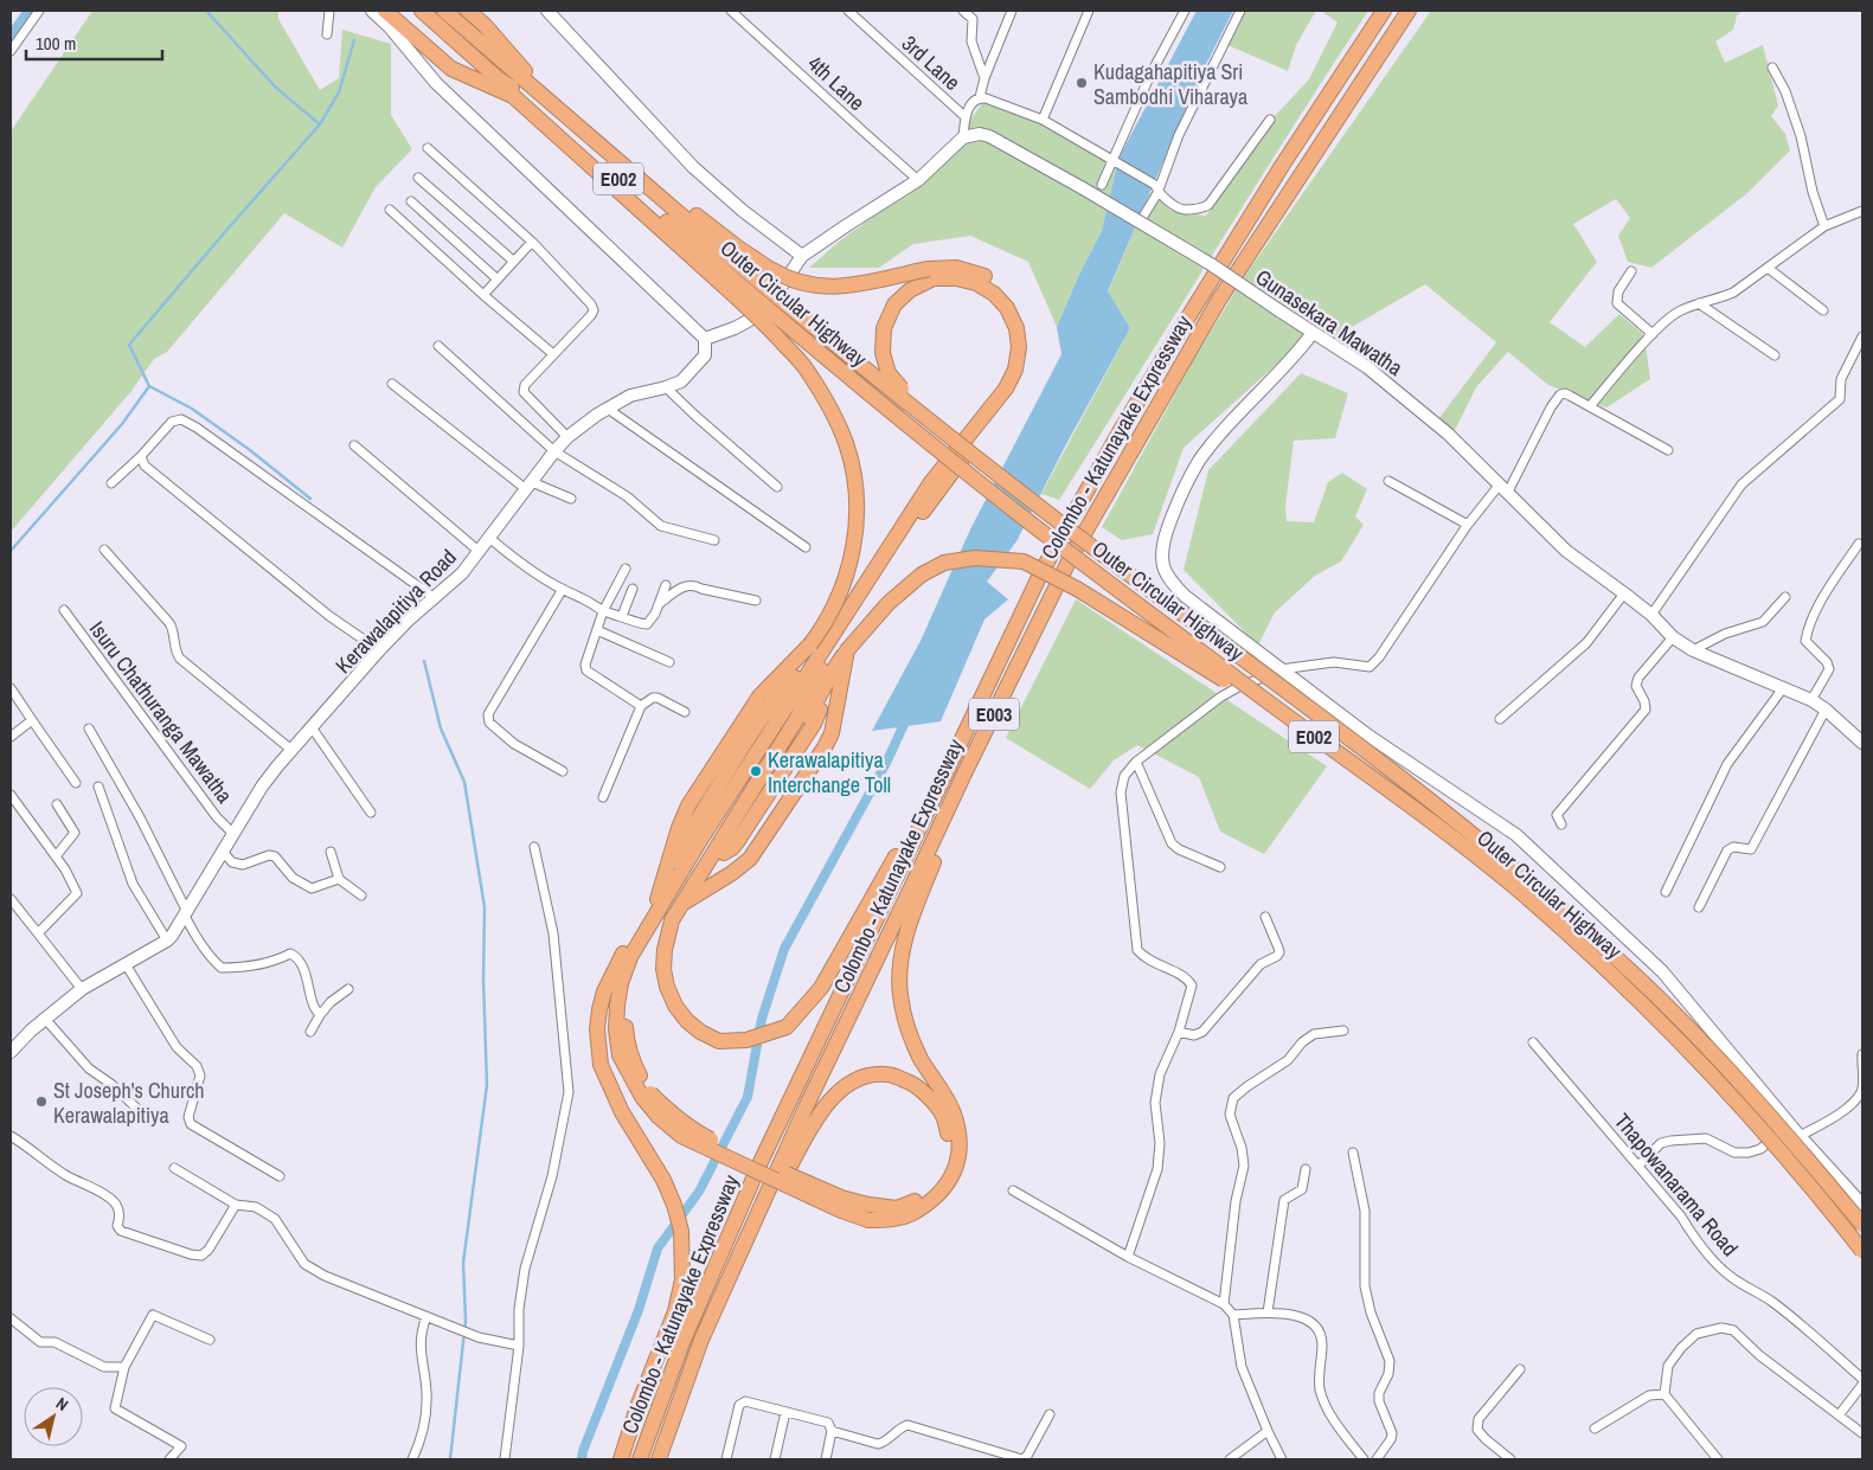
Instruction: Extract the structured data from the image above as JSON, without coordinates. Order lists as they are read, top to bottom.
{
  "streets": {
    "highway": [
      "E002",
      "Outer Circular Highway",
      "Colombo - Katunayake Expressway",
      "E003"
    ],
    "street": [
      "3rd Lane",
      "4th Lane",
      "Gunasekara Mawatha",
      "Kerawalapitiya Road",
      "Isuru Chathuranga Mawatha",
      "Thapowanarama Road"
    ]
  },
  "crossings": [
    ["Kerawalapitiya Road", "Isuru Chathuranga Mawatha"]
  ],
  "places": ["Kudagahapitiya Sri Sambodhi Viharaya", "Kerawalapitiya Interchange Toll", "St Joseph's Church Kerawalapitiya"],
  "scale_bar": "100 m",
  "north": "top right"
}
